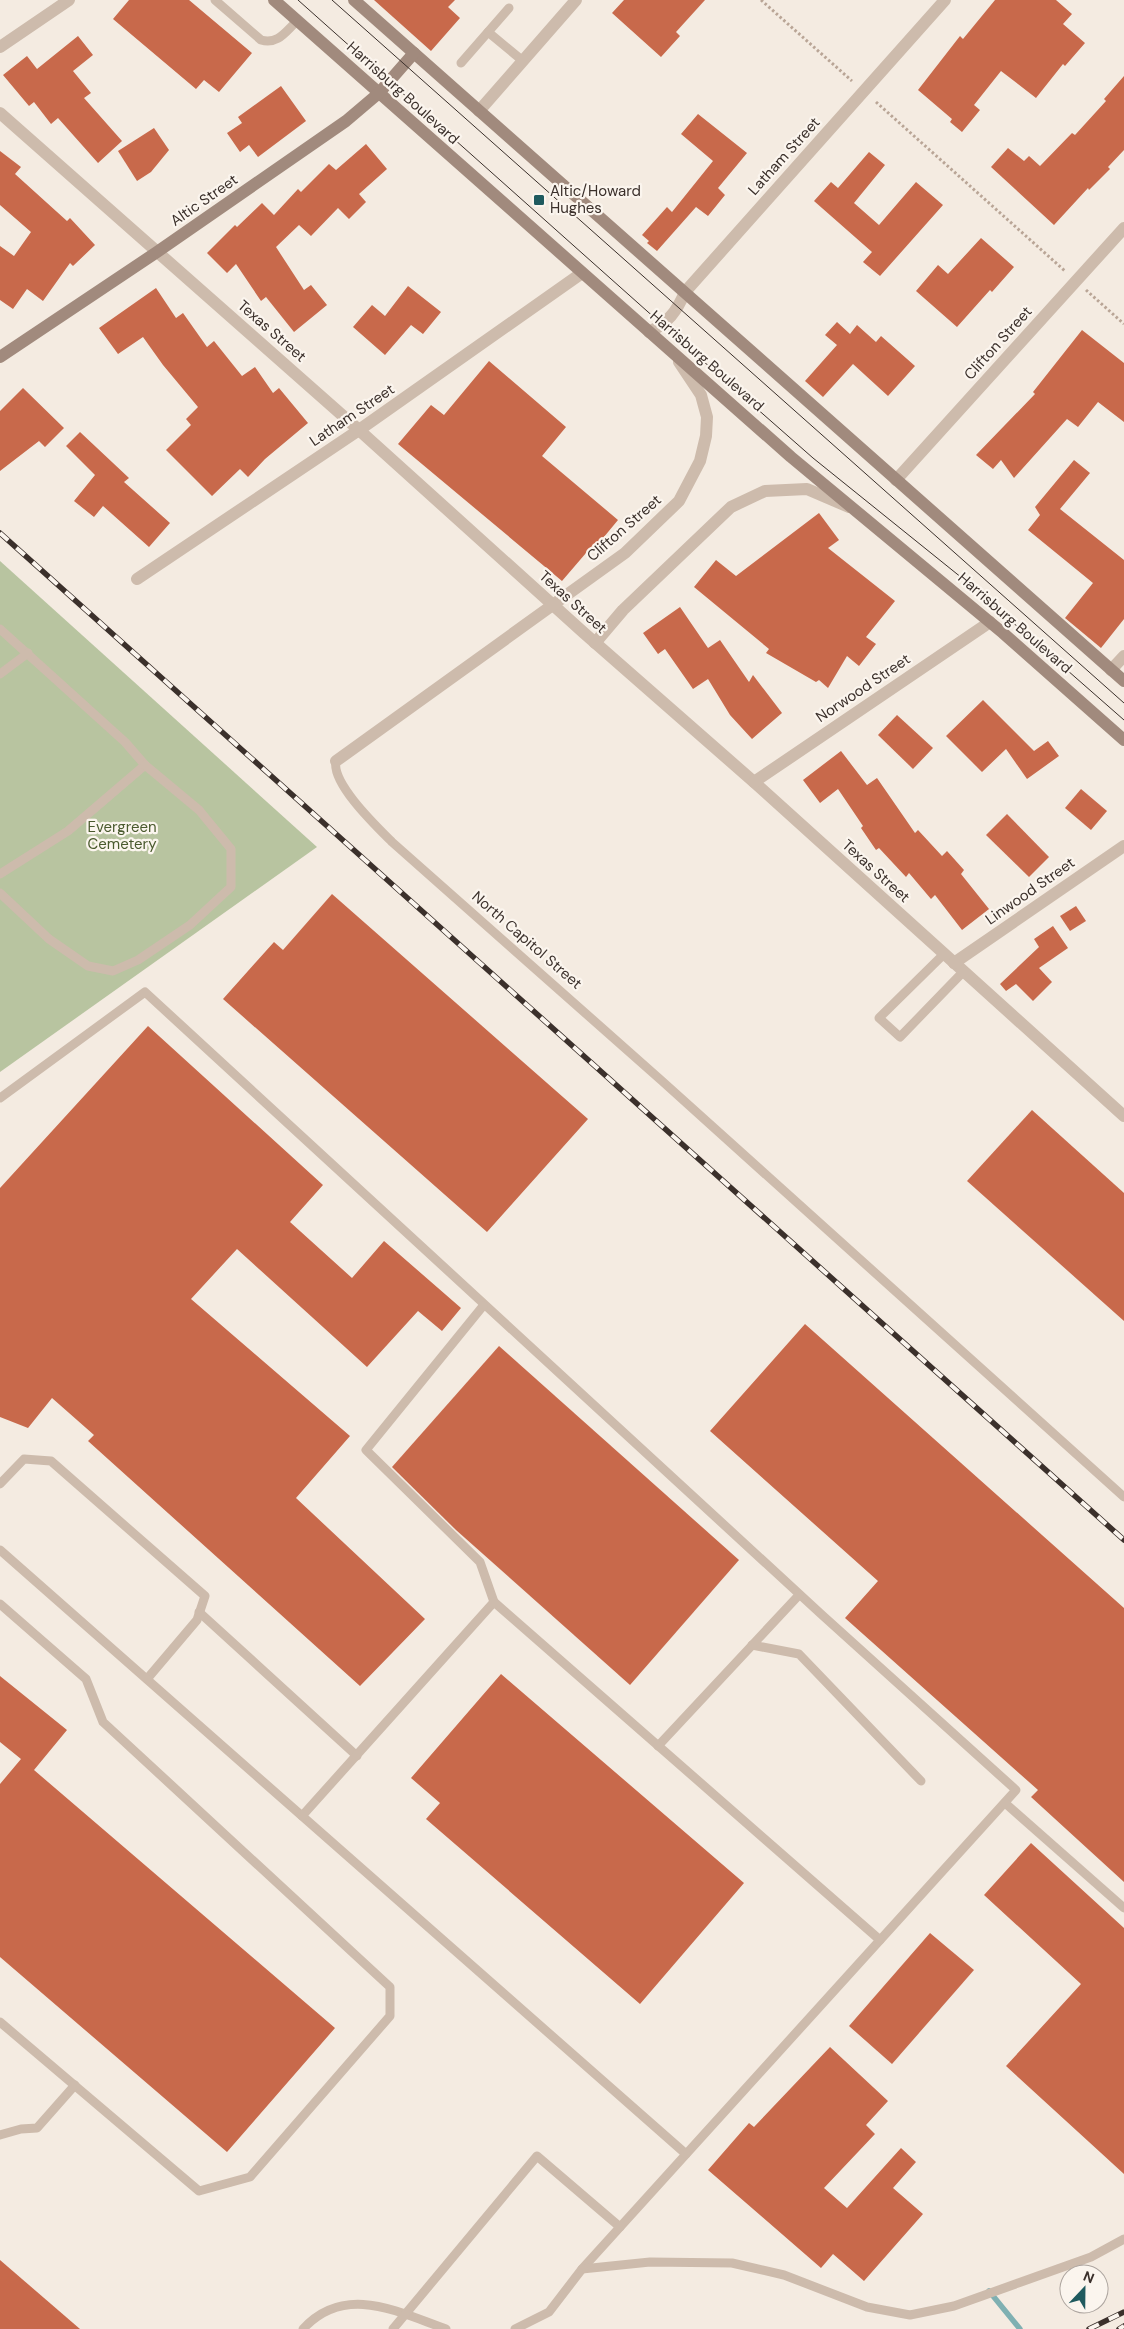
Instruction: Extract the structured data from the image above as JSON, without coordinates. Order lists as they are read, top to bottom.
{
  "streets": {
    "main road": ["Harrisburg Boulevard", "Altic Street"],
    "street": [
      "Latham Street",
      "Texas Street",
      "Clifton Street",
      "Norwood Street",
      "Linwood Street"
    ],
    "lane": ["North Capitol Street"]
  },
  "crossings": [
    ["Harrisburg Boulevard", "Latham Street"],
    ["Harrisburg Boulevard", "Altic Street"],
    ["Harrisburg Boulevard", "Clifton Street"],
    ["Harrisburg Boulevard", "Norwood Street"],
    ["Latham Street", "Texas Street"],
    ["Altic Street", "Texas Street"],
    ["Texas Street", "Clifton Street"],
    ["Texas Street", "Norwood Street"],
    ["Texas Street", "Linwood Street"],
    ["Clifton Street", "North Capitol Street"]
  ],
  "parks": ["Evergreen Cemetery"],
  "places": {
    "transit": ["Altic/Howard Hughes"]
  },
  "north": "top"
}
